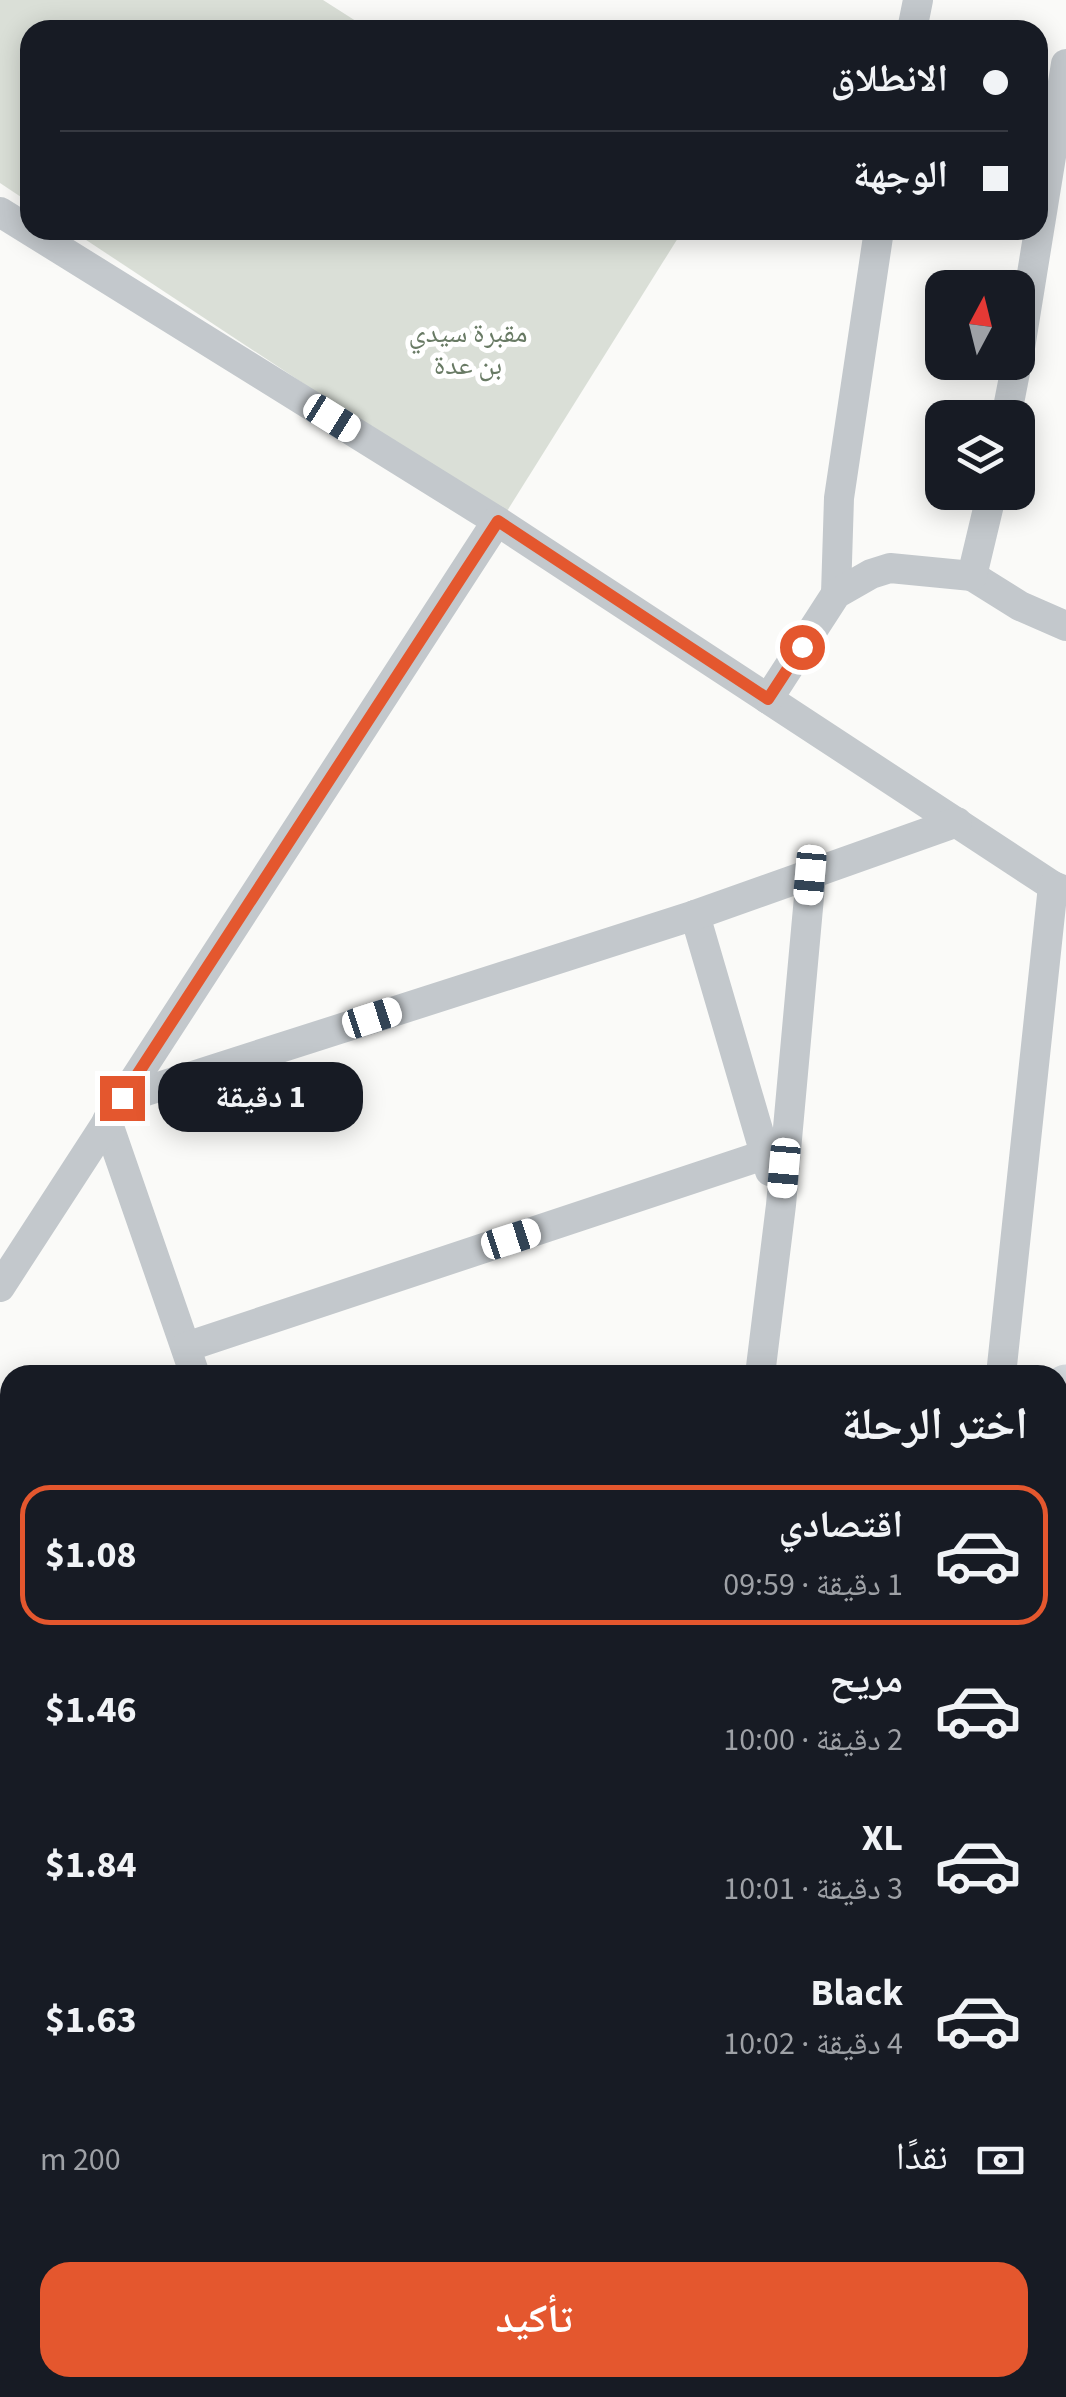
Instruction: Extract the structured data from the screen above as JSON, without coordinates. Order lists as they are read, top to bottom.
{
  "parks": ["مقبرة سيدي بن عدة"],
  "north": "top",
  "page": {
    "banner": ["الانطلاق", "الوجهة"],
    "bubble": "1 دقيقة",
    "heading": "اختر الرحلة",
    "list": [
      {
        "name": "اقتصادي",
        "note": "1 دقيقة · 09:59",
        "value": "$1.08"
      },
      {
        "name": "مريح",
        "note": "2 دقيقة · 10:00",
        "value": "$1.46"
      },
      {
        "name": "XL",
        "note": "3 دقيقة · 10:01",
        "value": "$1.84"
      },
      {
        "name": "Black",
        "note": "4 دقيقة · 10:02",
        "value": "$1.63"
      }
    ],
    "pay": ["نقدًا", "200 m"],
    "buttons": "تأكيد"
  }
}
